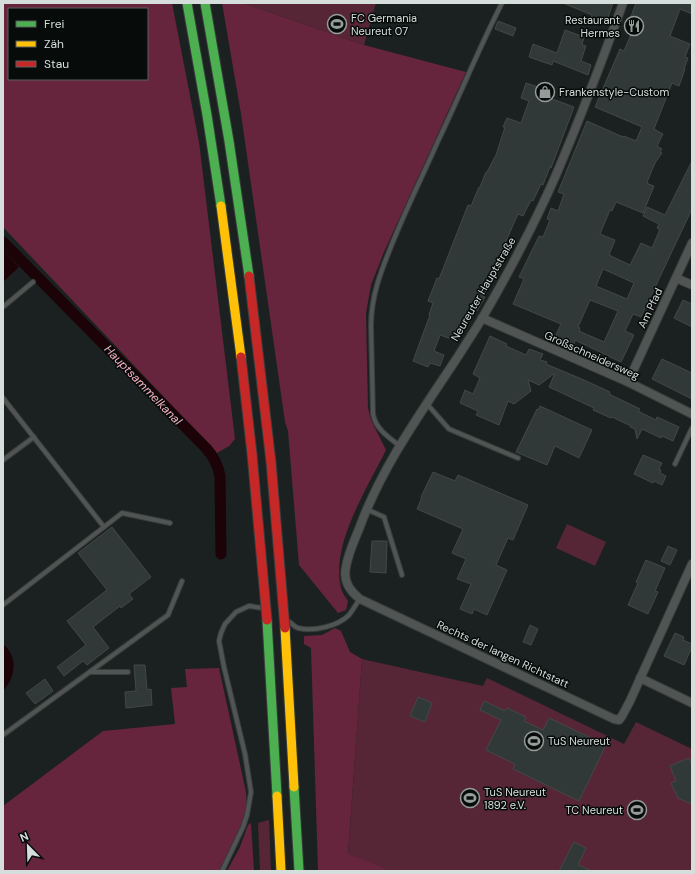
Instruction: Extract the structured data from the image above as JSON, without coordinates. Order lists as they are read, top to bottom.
{
  "streets": {
    "street": [
      "Neureuter Hauptstraße",
      "Am Pfad",
      "Großschneidersweg",
      "Rechts der langen Richtstatt"
    ]
  },
  "crossings": [
    ["Neureuter Hauptstraße", "Großschneidersweg"],
    ["Neureuter Hauptstraße", "Rechts der langen Richtstatt"],
    ["Am Pfad", "Großschneidersweg"]
  ],
  "water": ["Hauptsammelkanal"],
  "places": {
    "sports": [
      "FC Germania Neureut 07",
      "TuS Neureut",
      "TuS Neureut 1892 e.V.",
      "TC Neureut"
    ],
    "restaurant": ["Restaurant Hermes"],
    "shop": ["Frankenstyle-Custom"]
  },
  "legend": ["Frei", "Zäh", "Stau"],
  "north": "top left"
}
